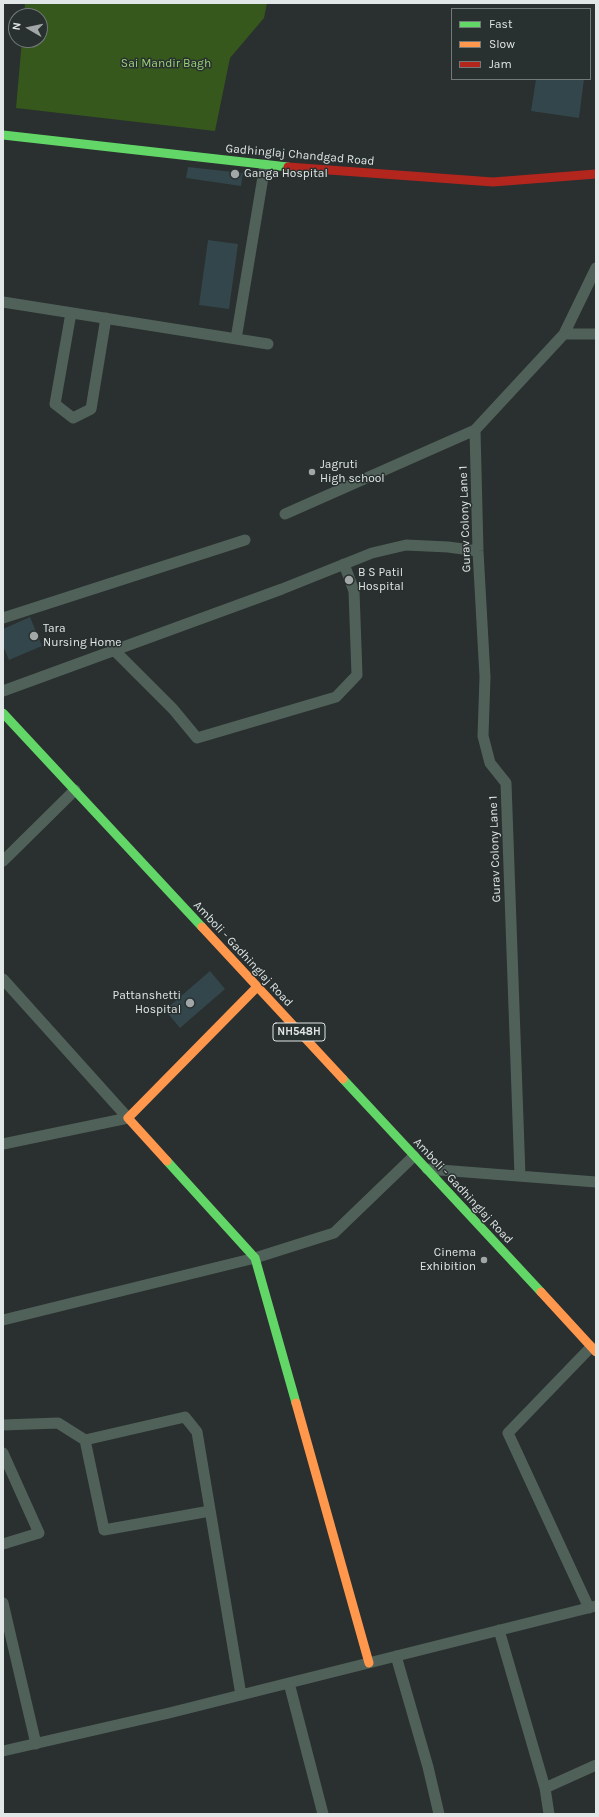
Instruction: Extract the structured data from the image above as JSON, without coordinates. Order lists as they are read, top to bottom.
{
  "streets": {
    "main road": ["Gadhinglaj Chandgad Road", "Amboli - Gadhinglaj Road", "NH548H"],
    "street": ["Gurav Colony Lane 1"]
  },
  "parks": ["Sai Mandir Bagh"],
  "places": [
    "Ganga Hospital",
    "Jagruti High school",
    "B S Patil Hospital",
    "Tara Nursing Home",
    "Pattanshetti Hospital",
    "Cinema Exhibition"
  ],
  "legend": ["Fast", "Slow", "Jam"],
  "north": "left"
}
